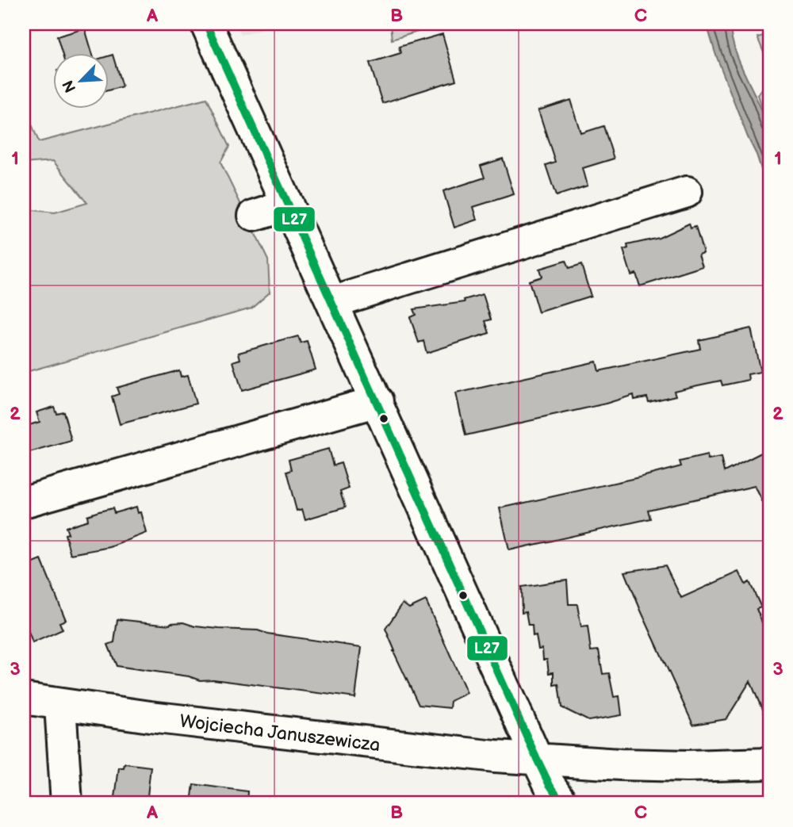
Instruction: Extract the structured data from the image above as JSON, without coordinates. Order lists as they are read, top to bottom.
{
  "streets": {
    "street": ["Wojciecha Januszewicza"]
  },
  "lines": ["transit line L27"],
  "north": "bottom left",
  "grid": {
    "columns": ["A", "B", "C"],
    "rows": ["1", "2", "3"]
  }
}
